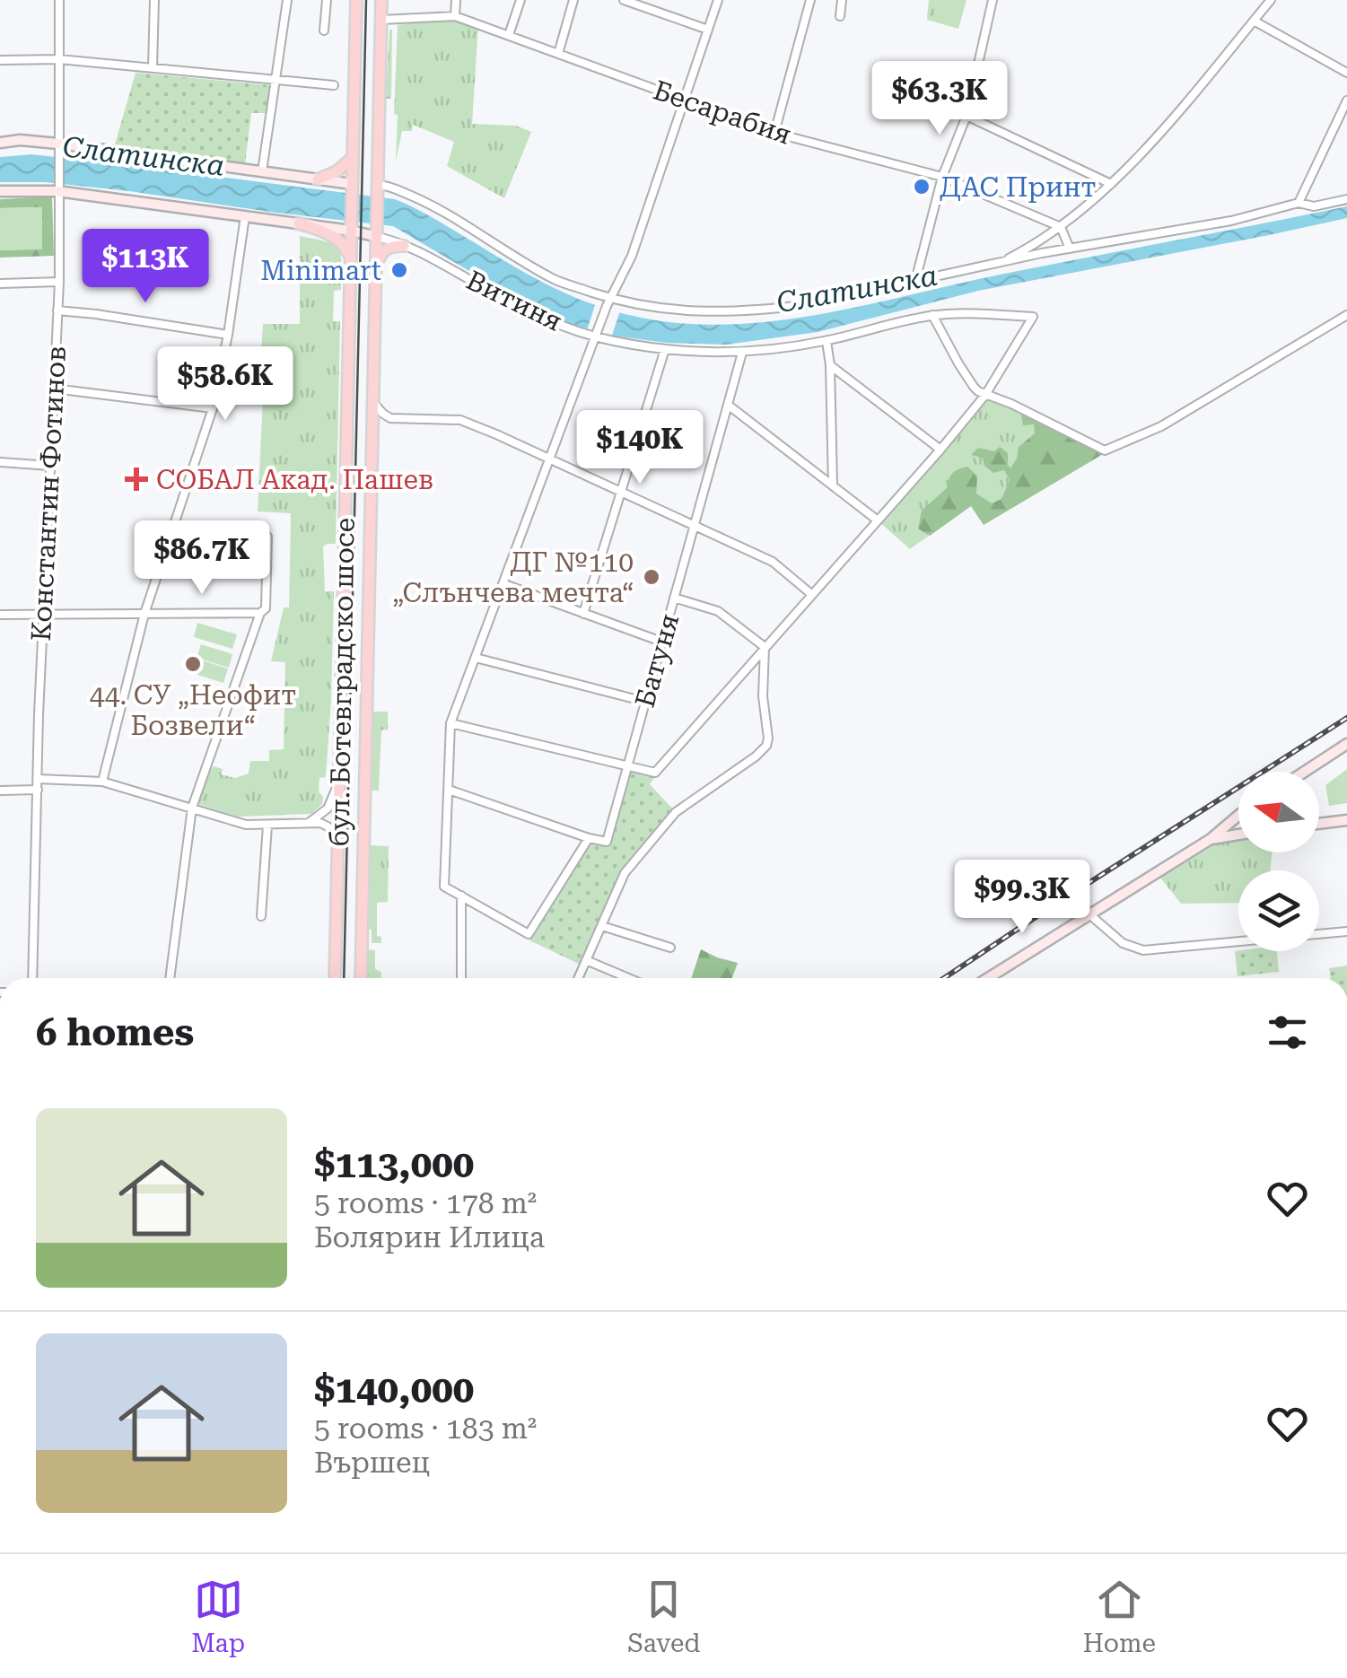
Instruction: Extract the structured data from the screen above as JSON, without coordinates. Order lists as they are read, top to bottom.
{
  "streets": {
    "main road": ["бул. Ботевградско шосе"],
    "street": [
      "Бесарабия",
      "Витиня",
      "Константин Фотинов",
      "Батуня"
    ]
  },
  "crossings": [
    ["Бесарабия", "бул. Ботевградско шосе"],
    ["Витиня", "Константин Фотинов"],
    ["Витиня", "Батуня"],
    ["Витиня", "бул. Ботевградско шосе"]
  ],
  "water": ["Слатинска"],
  "places": {
    "other": [
      "ДАС Принт",
      "Minimart",
      "ДГ №110 „Слънчева мечта“",
      "44. СУ „Неофит Бозвели“"
    ],
    "health": ["СОБАЛ Акад. Пашев"]
  },
  "north": "left",
  "page": {
    "price": [
      "$63.3K",
      "$113K",
      "$58.6K",
      "$140K",
      "$86.7K",
      "$99.3K"
    ],
    "heading": "6 homes",
    "list": [
      {
        "name": "$113,000",
        "note": "5 rooms · 178 m² · Болярин Илица"
      },
      {
        "name": "$140,000",
        "note": "5 rooms · 183 m² · Вършец"
      }
    ],
    "tabs": ["Map", "Saved", "Home"]
  }
}
